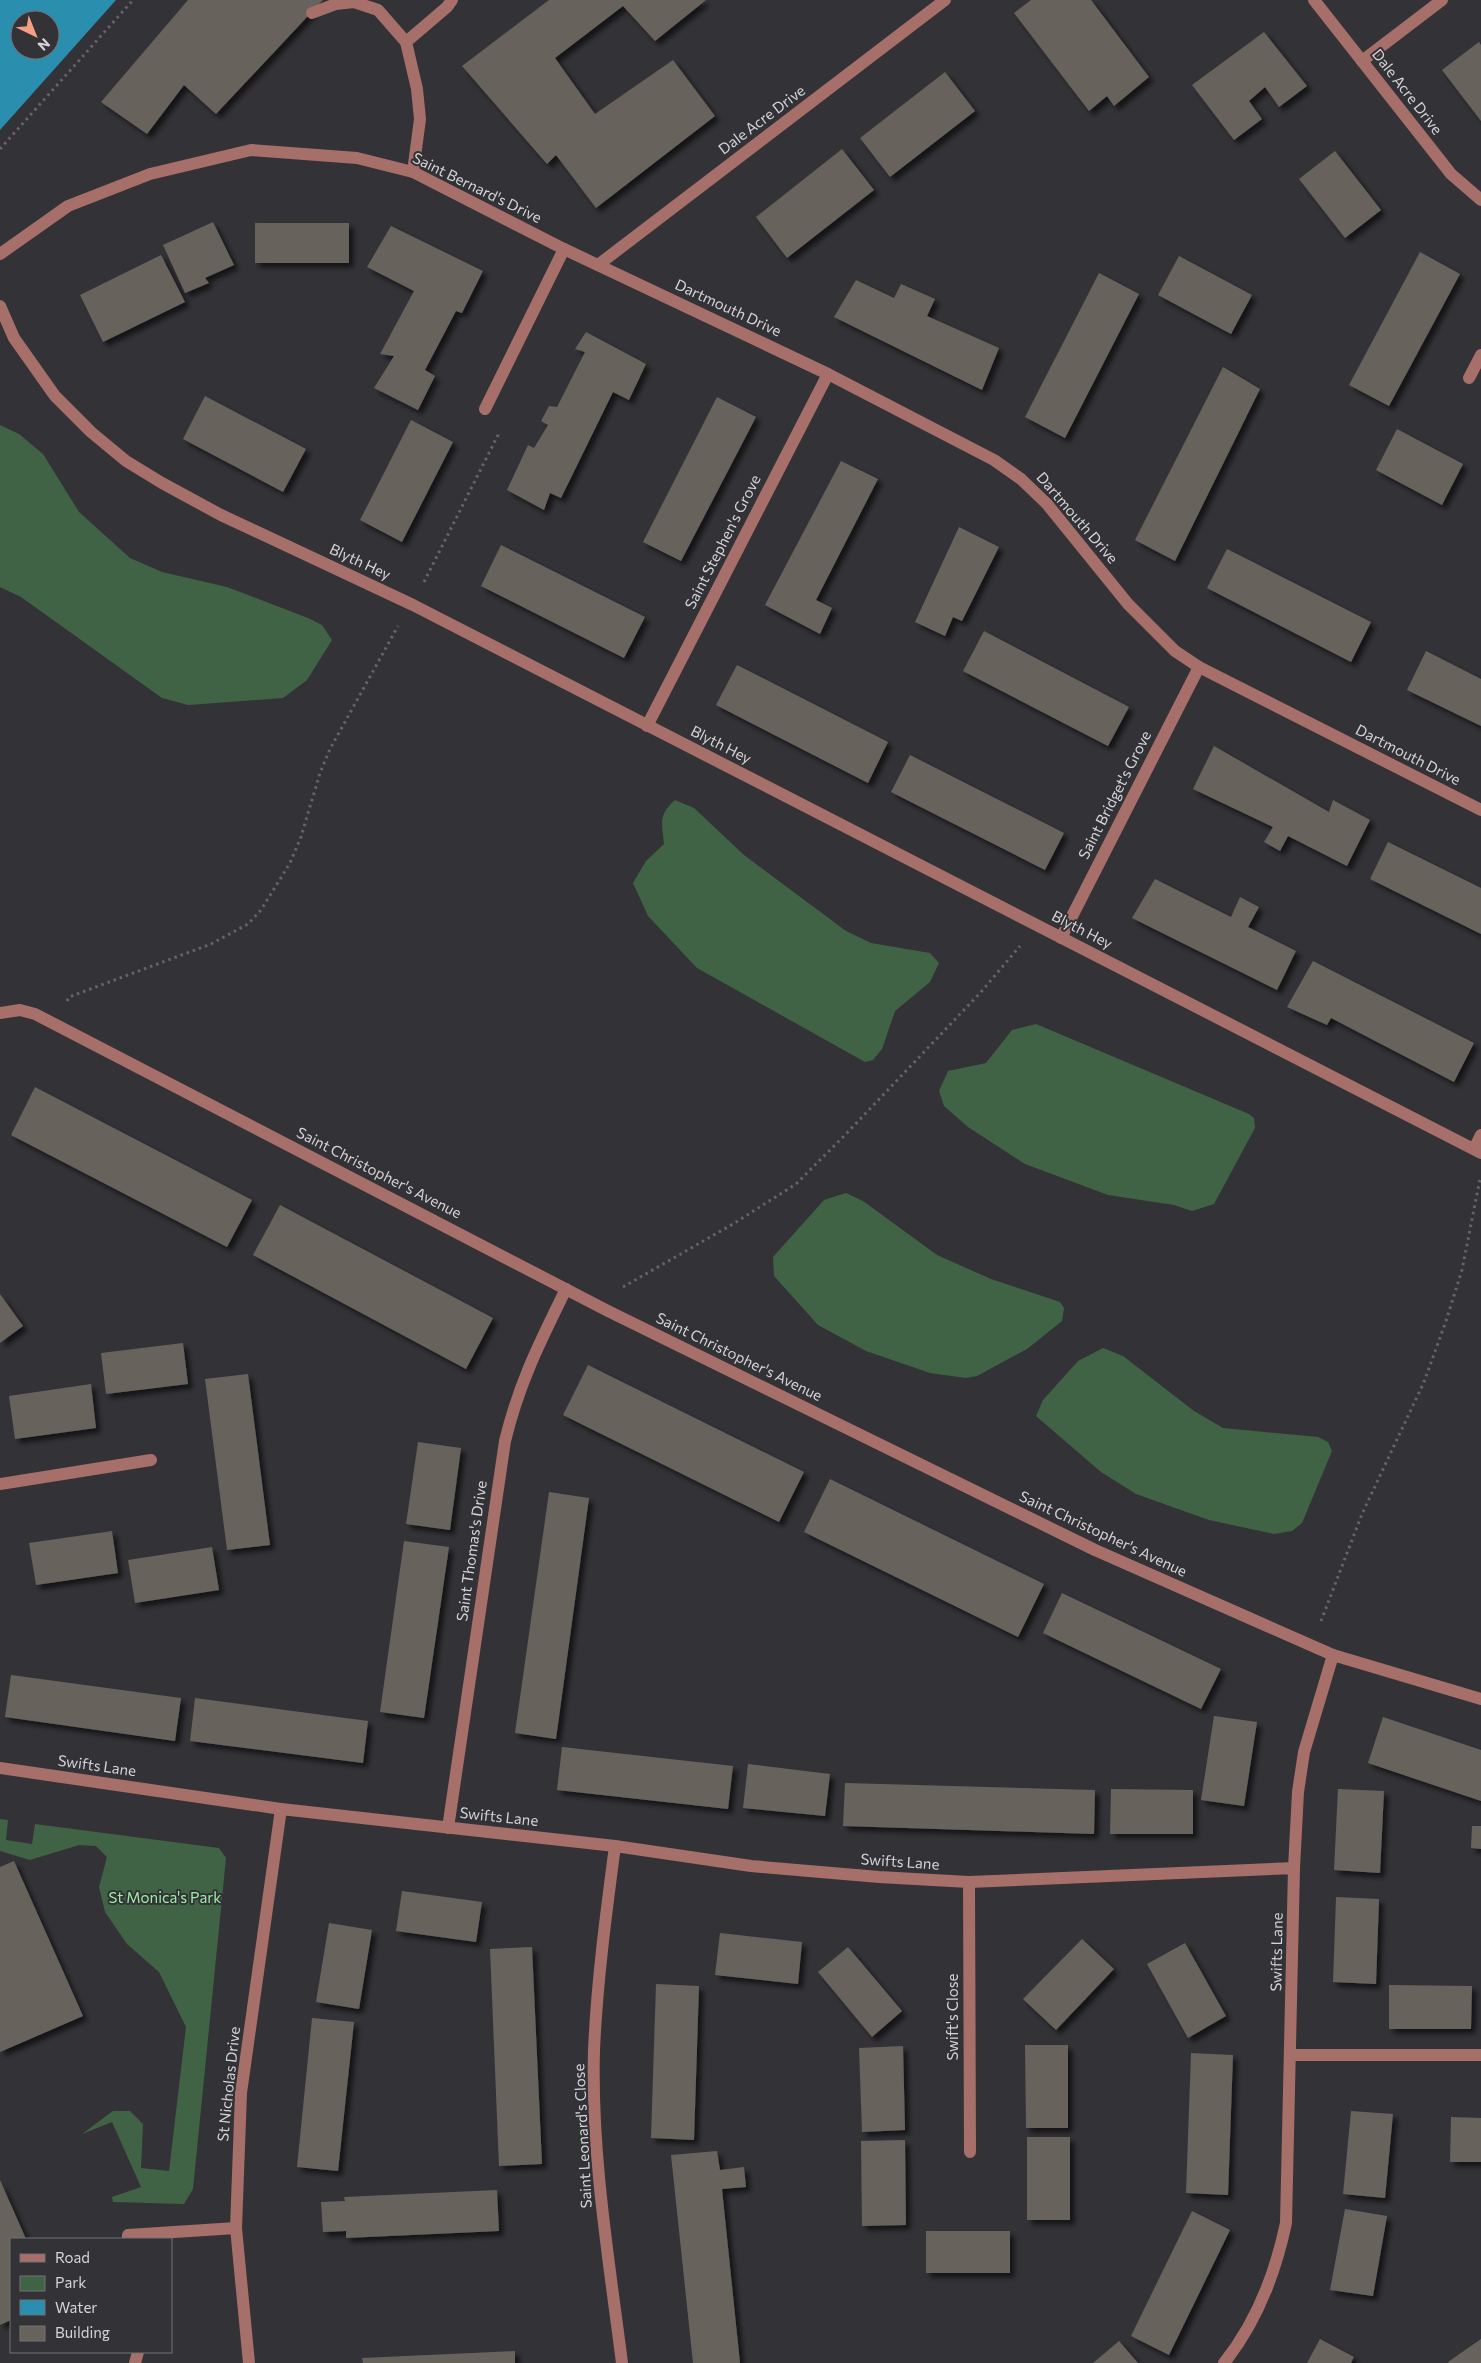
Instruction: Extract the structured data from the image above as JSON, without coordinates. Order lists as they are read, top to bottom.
{
  "streets": {
    "street": [
      "Dale Acre Drive",
      "Saint Bernard's Drive",
      "Dartmouth Drive",
      "Saint Stephen's Grove",
      "Blyth Hey",
      "Saint Bridget's Grove",
      "Saint Christopher's Avenue",
      "Saint Thomas's Drive",
      "Swifts Lane",
      "Swift's Close",
      "St Nicholas Drive",
      "Saint Leonard's Close"
    ]
  },
  "crossings": [
    ["Dale Acre Drive", "Saint Bernard's Drive"],
    ["Dale Acre Drive", "Dartmouth Drive"],
    ["Saint Bernard's Drive", "Dartmouth Drive"],
    ["Dartmouth Drive", "Saint Stephen's Grove"],
    ["Dartmouth Drive", "Saint Bridget's Grove"],
    ["Saint Stephen's Grove", "Blyth Hey"],
    ["Blyth Hey", "Saint Bridget's Grove"],
    ["Saint Christopher's Avenue", "Saint Thomas's Drive"],
    ["Saint Thomas's Drive", "Swifts Lane"],
    ["Swifts Lane", "Swift's Close"],
    ["Swifts Lane", "St Nicholas Drive"],
    ["Swifts Lane", "Saint Leonard's Close"]
  ],
  "parks": ["St Monica's Park"],
  "legend": [
    "Road",
    "Park",
    "Water",
    "Building"
  ],
  "north": "bottom right"
}
